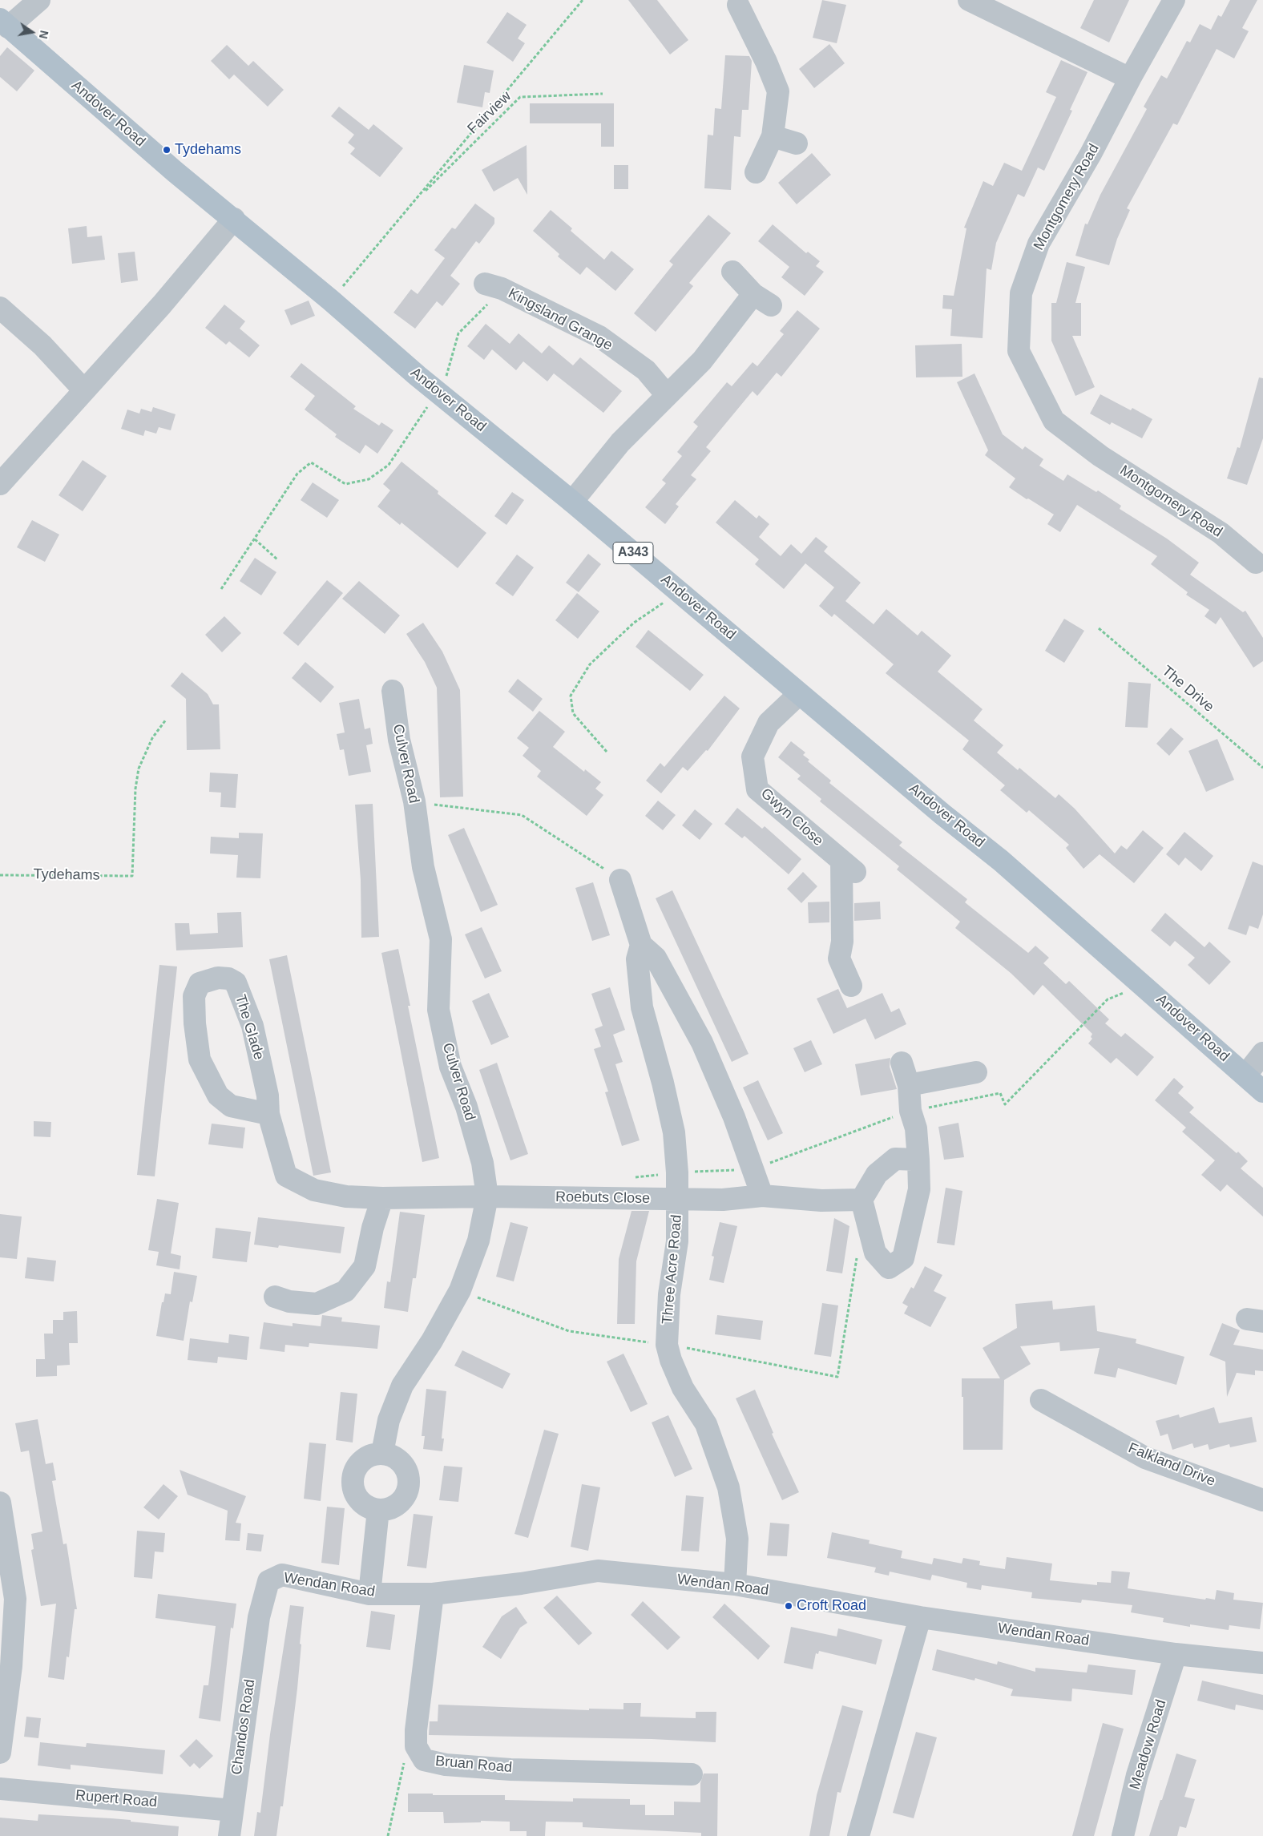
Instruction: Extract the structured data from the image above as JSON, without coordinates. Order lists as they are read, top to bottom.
{
  "streets": {
    "main road": ["Andover Road", "A343"],
    "street": [
      "Montgomery Road",
      "Kingsland Grange",
      "Culver Road",
      "Gwyn Close",
      "The Glade",
      "Roebuts Close",
      "Three Acre Road",
      "Falkland Drive",
      "Wendan Road",
      "Chandos Road",
      "Meadow Road",
      "Bruan Road",
      "Rupert Road"
    ],
    "path": ["Fairview", "The Drive", "Tydehams"]
  },
  "crossings": [
    ["Andover Road", "Gwyn Close"],
    ["Culver Road", "The Glade"],
    ["Culver Road", "Roebuts Close"],
    ["The Glade", "Roebuts Close"],
    ["Roebuts Close", "Three Acre Road"],
    ["Three Acre Road", "Wendan Road"],
    ["Wendan Road", "Chandos Road"],
    ["Wendan Road", "Meadow Road"],
    ["Wendan Road", "Bruan Road"],
    ["Chandos Road", "Rupert Road"]
  ],
  "places": ["Tydehams", "Croft Road"],
  "north": "right"
}
